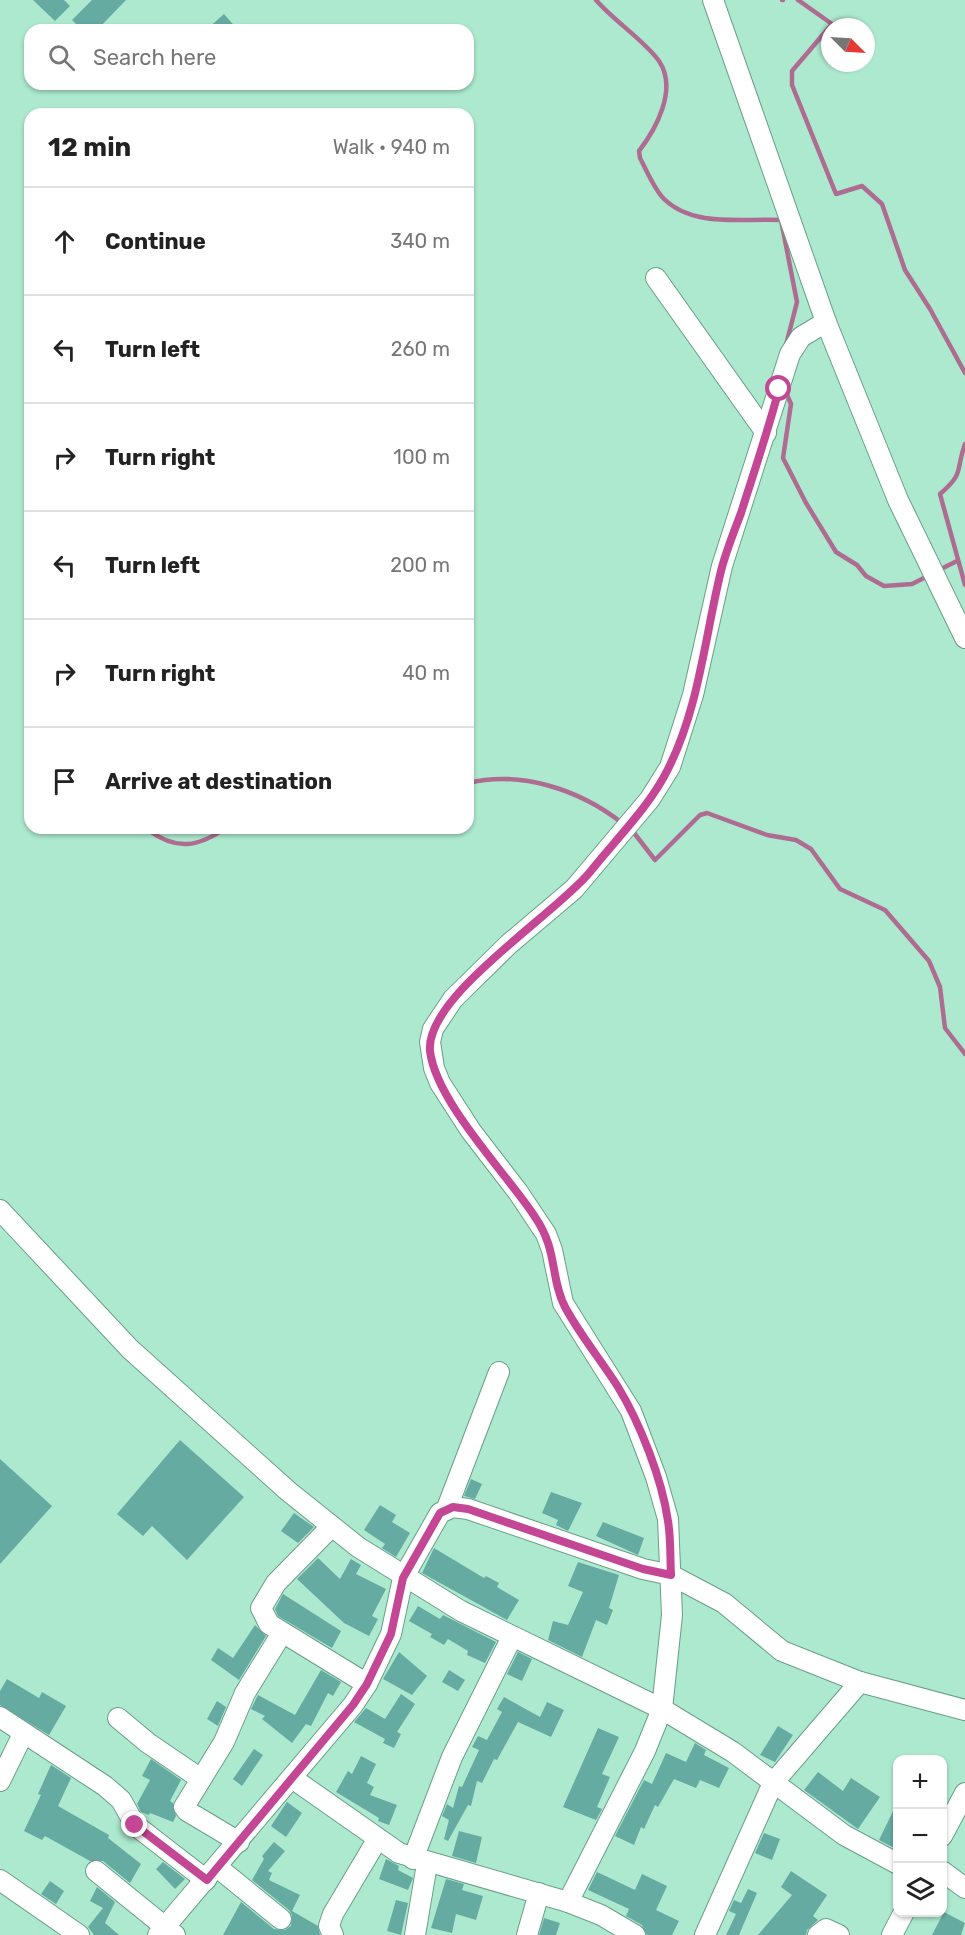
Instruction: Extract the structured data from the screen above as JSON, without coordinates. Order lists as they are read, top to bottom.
{
  "north": "bottom right",
  "page": {
    "search": "Search here",
    "heading": ["12 min", "Walk · 940 m"],
    "list": [
      ["Continue", "340 m"],
      ["Turn left", "260 m"],
      ["Turn right", "100 m"],
      ["Turn left", "200 m"],
      ["Turn right", "40 m"],
      "Arrive at destination"
    ],
    "map_buttons": ["+", "−"]
  }
}
